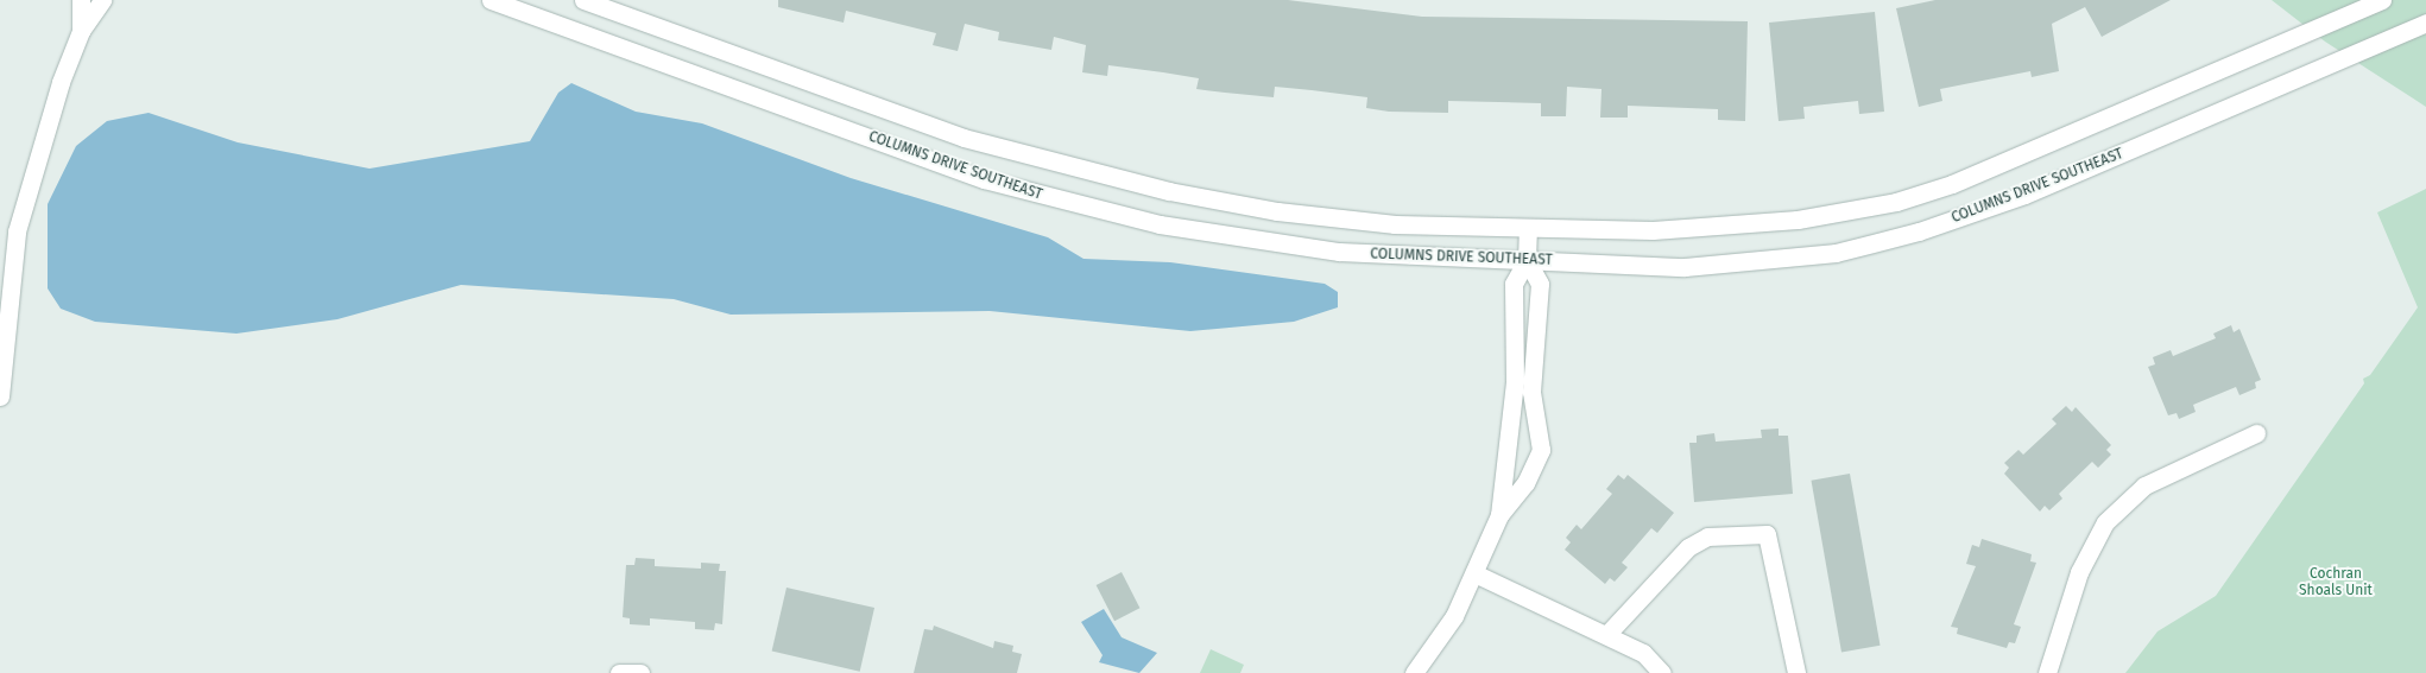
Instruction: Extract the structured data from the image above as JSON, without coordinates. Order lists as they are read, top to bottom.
{
  "streets": {
    "street": ["COLUMNS DRIVE SOUTHEAST"]
  },
  "parks": ["Cochran Shoals Unit"]
}
